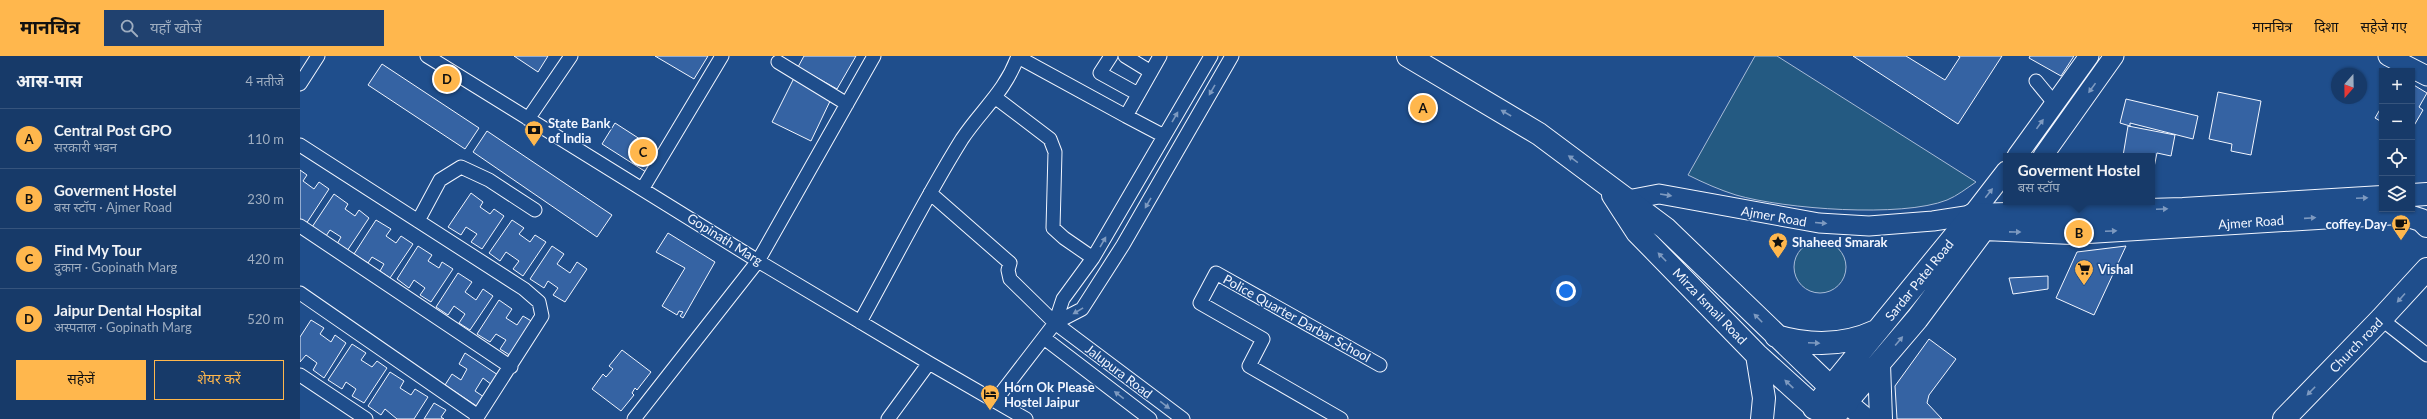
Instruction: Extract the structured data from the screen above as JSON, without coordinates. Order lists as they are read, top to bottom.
{
  "streets": {
    "highway": [
      "Ajmer Road",
      "Sardar Patel Road",
      "Mirza Ismail Road",
      "Church road"
    ],
    "street": ["Gopinath Marg", "Police Quarter Darbar School", "Jalupura Road"]
  },
  "crossings": [
    ["Ajmer Road", "Sardar Patel Road"],
    ["Ajmer Road", "Mirza Ismail Road"],
    ["Sardar Patel Road", "Mirza Ismail Road"]
  ],
  "one_way": [
    "Ajmer Road",
    "Sardar Patel Road",
    "Mirza Ismail Road",
    "Church road"
  ],
  "places": {
    "bank": ["State Bank of India"],
    "cafe": ["coffey Day"],
    "place": ["Shaheed Smarak"],
    "supermarket": ["Vishal"],
    "hotel": ["Horn Ok Please Hostel Jaipur"]
  },
  "north": "bottom",
  "page": {
    "header": "मानचित्र",
    "search": "यहाँ खोजें",
    "nav": ["मानचित्र", "दिशा", "सहेजे गए"],
    "heading": ["आस-पास", "4 नतीजे"],
    "pins": [
      "D",
      "A",
      "C",
      "B"
    ],
    "map_buttons": ["+", "−"],
    "list": [
      {
        "mark": "A",
        "name": "Central Post GPO",
        "note": "सरकारी भवन",
        "value": "110 m"
      },
      {
        "mark": "B",
        "name": "Goverment Hostel",
        "note": "बस स्टॉप · Ajmer Road",
        "value": "230 m"
      },
      {
        "mark": "C",
        "name": "Find My Tour",
        "note": "दुकान · Gopinath Marg",
        "value": "420 m"
      },
      {
        "mark": "D",
        "name": "Jaipur Dental Hospital",
        "note": "अस्पताल · Gopinath Marg",
        "value": "520 m"
      }
    ],
    "popup": ["Goverment Hostel", "बस स्टॉप"],
    "buttons": ["सहेजें", "शेयर करें"]
  }
}
